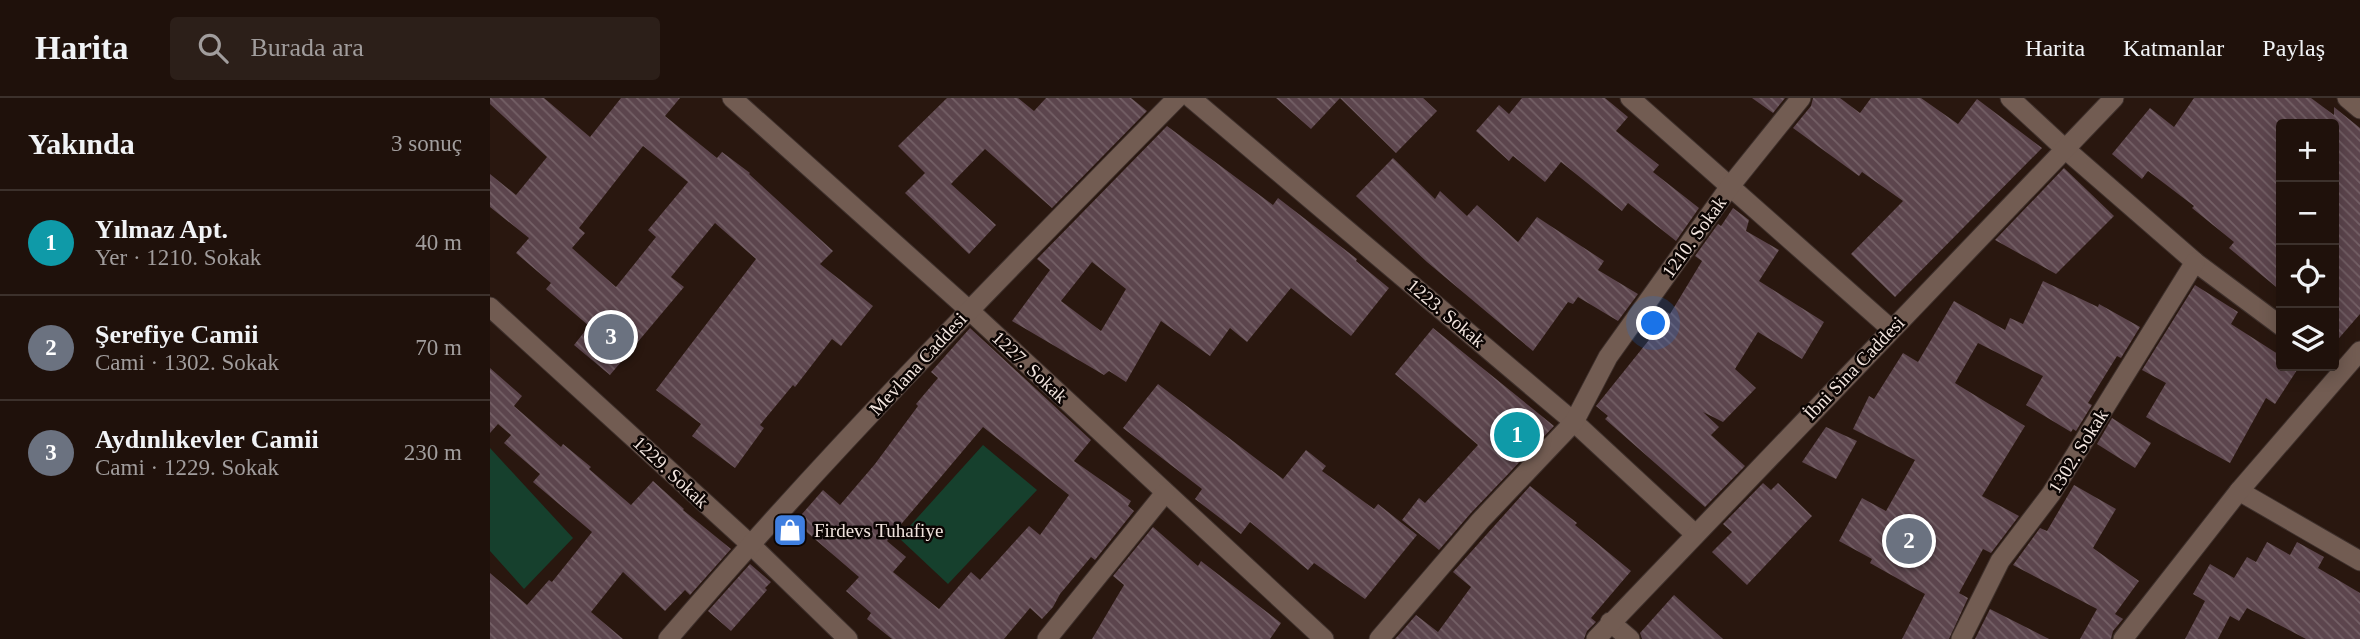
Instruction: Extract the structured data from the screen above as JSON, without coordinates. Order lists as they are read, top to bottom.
{
  "streets": {
    "street": [
      "1210. Sokak",
      "1223. Sokak",
      "Mevlana Caddesi",
      "1227. Sokak",
      "İbni Sina Caddesi",
      "1302. Sokak",
      "1229. Sokak"
    ]
  },
  "crossings": [
    ["1210. Sokak", "1223. Sokak"],
    ["1223. Sokak", "İbni Sina Caddesi"],
    ["Mevlana Caddesi", "1227. Sokak"],
    ["Mevlana Caddesi", "1229. Sokak"]
  ],
  "places": {
    "shop": ["Firdevs Tuhafiye"]
  },
  "page": {
    "header": "Harita",
    "search": "Burada ara",
    "nav": ["Harita", "Katmanlar", "Paylaş"],
    "heading": ["Yakında", "3 sonuç"],
    "map_buttons": ["+", "−"],
    "list": [
      {
        "mark": "1",
        "name": "Yılmaz Apt.",
        "note": "Yer · 1210. Sokak",
        "value": "40 m"
      },
      {
        "mark": "2",
        "name": "Şerefiye Camii",
        "note": "Cami · 1302. Sokak",
        "value": "70 m"
      },
      {
        "mark": "3",
        "name": "Aydınlıkevler Camii",
        "note": "Cami · 1229. Sokak",
        "value": "230 m"
      }
    ],
    "pins": ["3", "1", "2"]
  }
}
